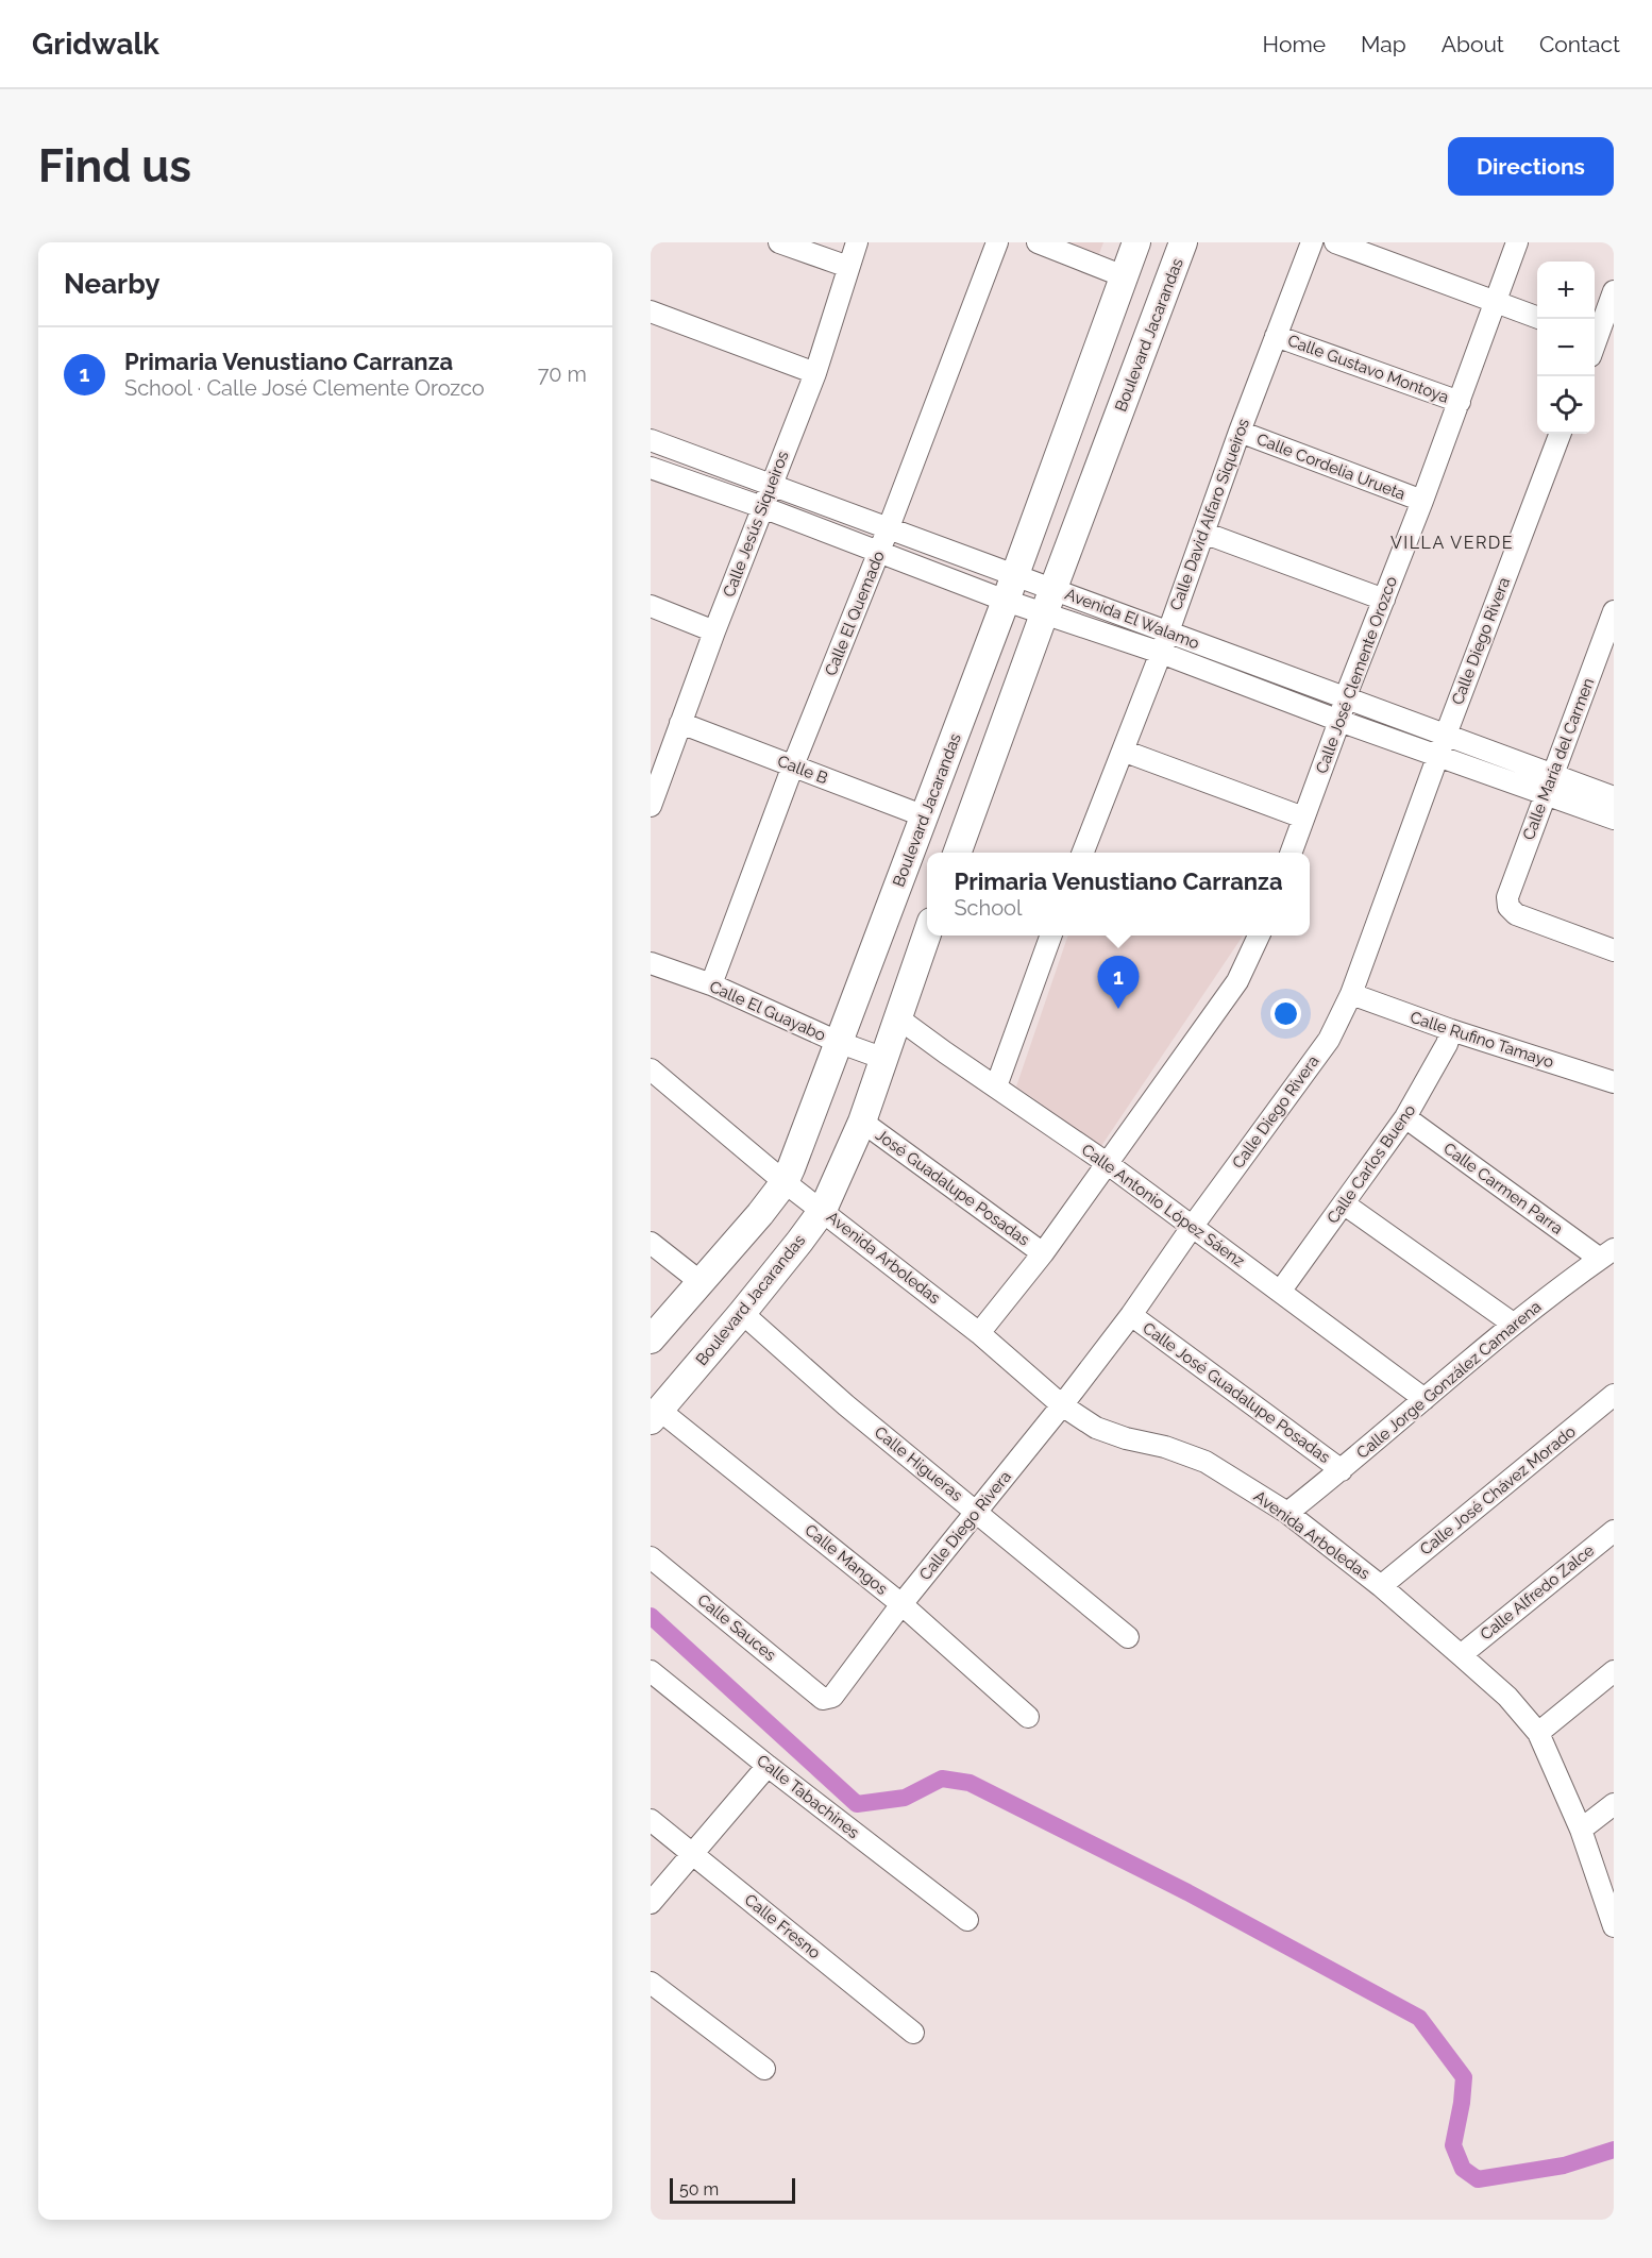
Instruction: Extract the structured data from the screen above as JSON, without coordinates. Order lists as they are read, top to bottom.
{
  "streets": {
    "main road": ["Boulevard Jacarandas"],
    "street": [
      "Calle Gustavo Montoya",
      "Calle Cordelia Urueta",
      "Calle David Alfaro Siqueiros",
      "Calle Jesús Siqueiros",
      "Calle El Quemado",
      "Avenida El Walamo",
      "Calle Diego Rivera",
      "Calle José Clemente Orozco",
      "Calle María del Carmen",
      "Calle B",
      "Calle El Guayabo",
      "Calle Rufino Tamayo",
      "Calle Carlos Bueno",
      "José Guadalupe Posadas",
      "Calle Carmen Parra",
      "Calle Antonio López Sáenz",
      "Avenida Arboledas",
      "Calle Jorge González Camarena",
      "Calle José Guadalupe Posadas",
      "Calle Higueras",
      "Calle José Chávez Morado",
      "Calle Mangos",
      "Calle Alfredo Zalce",
      "Calle Sauces",
      "Calle Tabachines",
      "Calle Fresno"
    ]
  },
  "crossings": [
    ["Boulevard Jacarandas", "Avenida El Walamo"],
    ["Boulevard Jacarandas", "Calle B"],
    ["Boulevard Jacarandas", "Calle El Guayabo"],
    ["Boulevard Jacarandas", "José Guadalupe Posadas"],
    ["Boulevard Jacarandas", "Calle Antonio López Sáenz"],
    ["Boulevard Jacarandas", "Avenida Arboledas"],
    ["Boulevard Jacarandas", "Calle Higueras"],
    ["Boulevard Jacarandas", "Calle Mangos"],
    ["Calle Gustavo Montoya", "Calle David Alfaro Siqueiros"],
    ["Calle Gustavo Montoya", "Calle José Clemente Orozco"],
    ["Calle Cordelia Urueta", "Calle David Alfaro Siqueiros"],
    ["Calle Cordelia Urueta", "Calle José Clemente Orozco"],
    ["Calle David Alfaro Siqueiros", "Avenida El Walamo"],
    ["Calle Jesús Siqueiros", "Avenida El Walamo"],
    ["Calle Jesús Siqueiros", "Calle B"],
    ["Calle El Quemado", "Avenida El Walamo"],
    ["Calle El Quemado", "Calle B"],
    ["Calle El Quemado", "Calle El Guayabo"],
    ["Avenida El Walamo", "Calle Diego Rivera"],
    ["Avenida El Walamo", "Calle José Clemente Orozco"],
    ["Avenida El Walamo", "Calle María del Carmen"],
    ["Calle Diego Rivera", "Calle Rufino Tamayo"],
    ["Calle Diego Rivera", "Calle Antonio López Sáenz"],
    ["Calle Diego Rivera", "Avenida Arboledas"],
    ["Calle Diego Rivera", "Calle José Guadalupe Posadas"],
    ["Calle Diego Rivera", "Calle Higueras"],
    ["Calle Diego Rivera", "Calle Mangos"],
    ["Calle Diego Rivera", "Calle Sauces"],
    ["Calle Rufino Tamayo", "Calle Carlos Bueno"],
    ["Calle Carlos Bueno", "Calle Carmen Parra"],
    ["Calle Carlos Bueno", "Calle Antonio López Sáenz"],
    ["Calle Carmen Parra", "Calle Jorge González Camarena"],
    ["Calle Antonio López Sáenz", "Calle Jorge González Camarena"],
    ["Avenida Arboledas", "Calle Jorge González Camarena"],
    ["Avenida Arboledas", "Calle José Chávez Morado"],
    ["Avenida Arboledas", "Calle Alfredo Zalce"],
    ["Calle Jorge González Camarena", "Calle José Guadalupe Posadas"]
  ],
  "districts": ["VILLA VERDE"],
  "scale_bar": "50 m",
  "page": {
    "header": "Gridwalk",
    "nav": [
      "Home",
      "Map",
      "About",
      "Contact"
    ],
    "buttons": "Directions",
    "title": "Find us",
    "heading": "Nearby",
    "map_buttons": ["+", "−"],
    "list": [
      {
        "mark": "1",
        "name": "Primaria Venustiano Carranza",
        "note": "School · Calle José Clemente Orozco",
        "value": "70 m"
      }
    ],
    "popup": ["Primaria Venustiano Carranza", "School"],
    "pins": "1",
    "scale": "50 m"
  }
}
